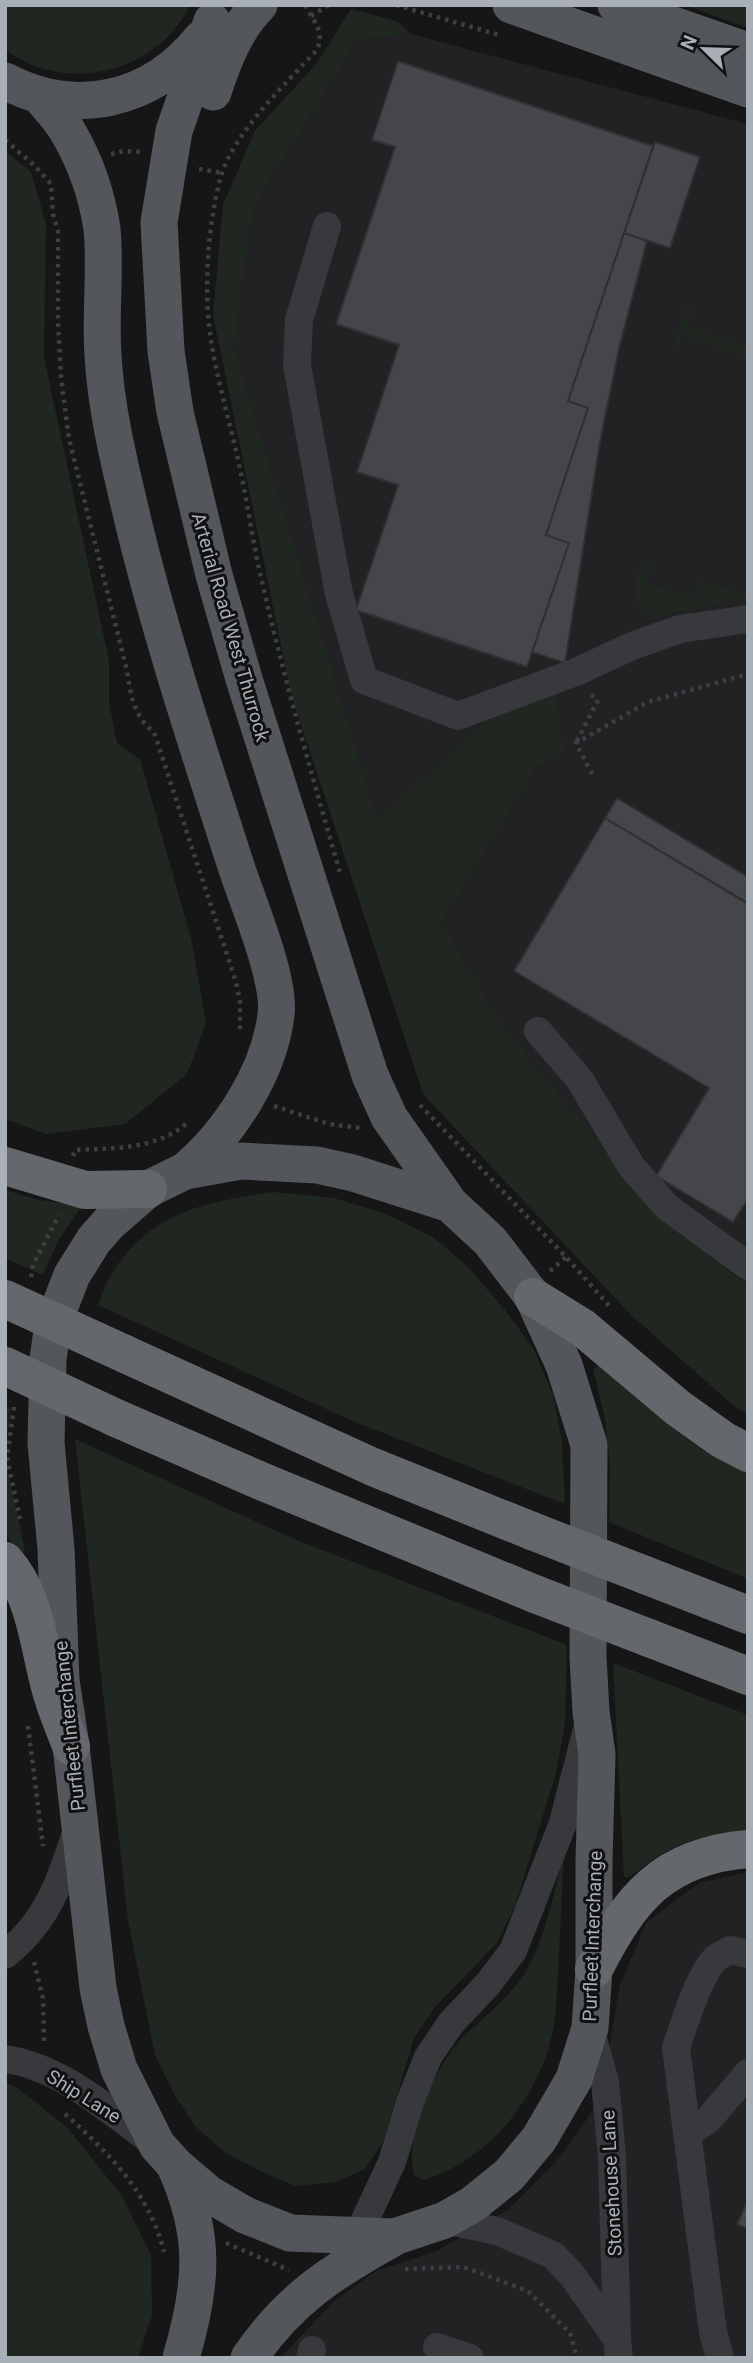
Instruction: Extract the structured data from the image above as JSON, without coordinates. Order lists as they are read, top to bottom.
{
  "streets": {
    "main road": ["Arterial Road West Thurrock", "Purfleet Interchange"],
    "street": ["Ship Lane", "Stonehouse Lane"]
  },
  "crossings": [
    ["Arterial Road West Thurrock", "Purfleet Interchange"],
    ["Purfleet Interchange", "Ship Lane"],
    ["Purfleet Interchange", "Stonehouse Lane"]
  ],
  "north": "top left"
}
